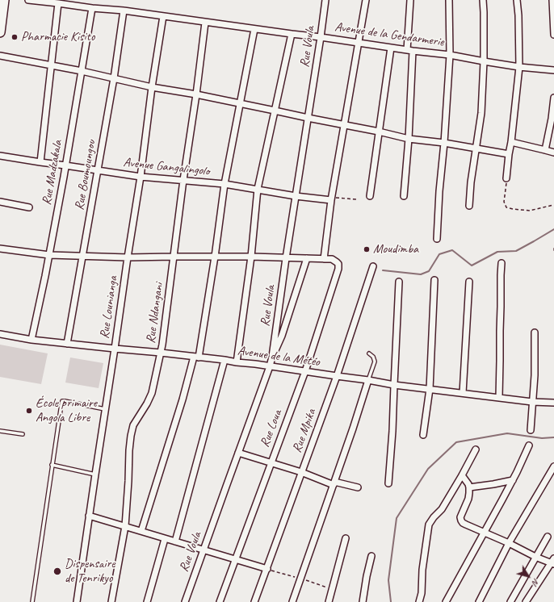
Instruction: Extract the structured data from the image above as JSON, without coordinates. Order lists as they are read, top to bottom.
{
  "streets": {
    "street": [
      "Avenue de la Gendarmerie",
      "Rue Voula",
      "Avenue Gangalingolo",
      "Rue Madzakala",
      "Rue Boumoungou",
      "Rue Lounianga",
      "Rue Ndangani",
      "Avenue de la Météo",
      "Rue Loua",
      "Rue Mpika"
    ]
  },
  "crossings": [
    ["Avenue de la Gendarmerie", "Rue Voula"],
    ["Avenue de la Gendarmerie", "Rue Madzakala"],
    ["Avenue de la Gendarmerie", "Rue Boumoungou"],
    ["Avenue de la Gendarmerie", "Rue Lounianga"],
    ["Avenue de la Gendarmerie", "Rue Ndangani"],
    ["Rue Voula", "Avenue Gangalingolo"],
    ["Rue Voula", "Avenue de la Météo"],
    ["Avenue Gangalingolo", "Rue Madzakala"],
    ["Avenue Gangalingolo", "Rue Boumoungou"],
    ["Avenue Gangalingolo", "Rue Lounianga"],
    ["Avenue Gangalingolo", "Rue Ndangani"],
    ["Rue Madzakala", "Avenue de la Météo"],
    ["Rue Boumoungou", "Avenue de la Météo"],
    ["Rue Lounianga", "Avenue de la Météo"],
    ["Rue Ndangani", "Avenue de la Météo"],
    ["Avenue de la Météo", "Rue Loua"],
    ["Avenue de la Météo", "Rue Mpika"]
  ],
  "places": [
    "Pharmacie Kisito",
    "Moudimba",
    "École primaire Angola Libre",
    "Dispensaire de Tenrikyo"
  ],
  "north": "bottom right"
}
